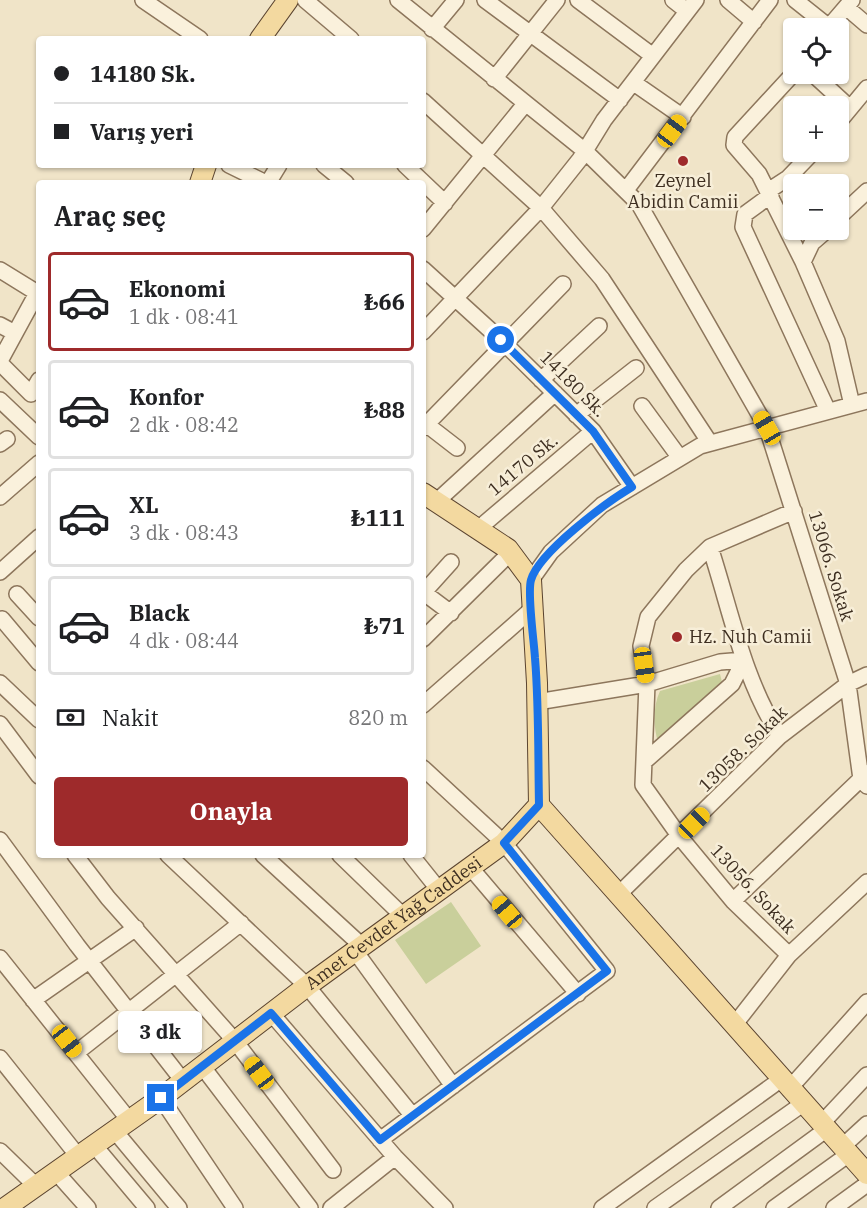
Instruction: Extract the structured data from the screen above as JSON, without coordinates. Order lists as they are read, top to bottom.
{
  "streets": {
    "main road": ["Amet Cevdet Yağ Caddesi"],
    "street": [
      "14180 Sk.",
      "14170 Sk.",
      "13066. Sokak",
      "13058. Sokak",
      "13056. Sokak"
    ]
  },
  "crossings": [
    ["14180 Sk.", "14170 Sk."],
    ["13066. Sokak", "13058. Sokak"],
    ["13066. Sokak", "13056. Sokak"],
    ["13058. Sokak", "13056. Sokak"]
  ],
  "places": ["Zeynel Abidin Camii", "Hz. Nuh Camii"],
  "page": {
    "map_buttons": ["+", "−"],
    "banner": ["14180 Sk.", "Varış yeri"],
    "heading": "Araç seç",
    "list": [
      {
        "name": "Ekonomi",
        "note": "1 dk · 08:41",
        "value": "₺66"
      },
      {
        "name": "Konfor",
        "note": "2 dk · 08:42",
        "value": "₺88"
      },
      {
        "name": "XL",
        "note": "3 dk · 08:43",
        "value": "₺111"
      },
      {
        "name": "Black",
        "note": "4 dk · 08:44",
        "value": "₺71"
      }
    ],
    "pay": ["Nakit", "820 m"],
    "buttons": "Onayla",
    "bubble": "3 dk"
  }
}
